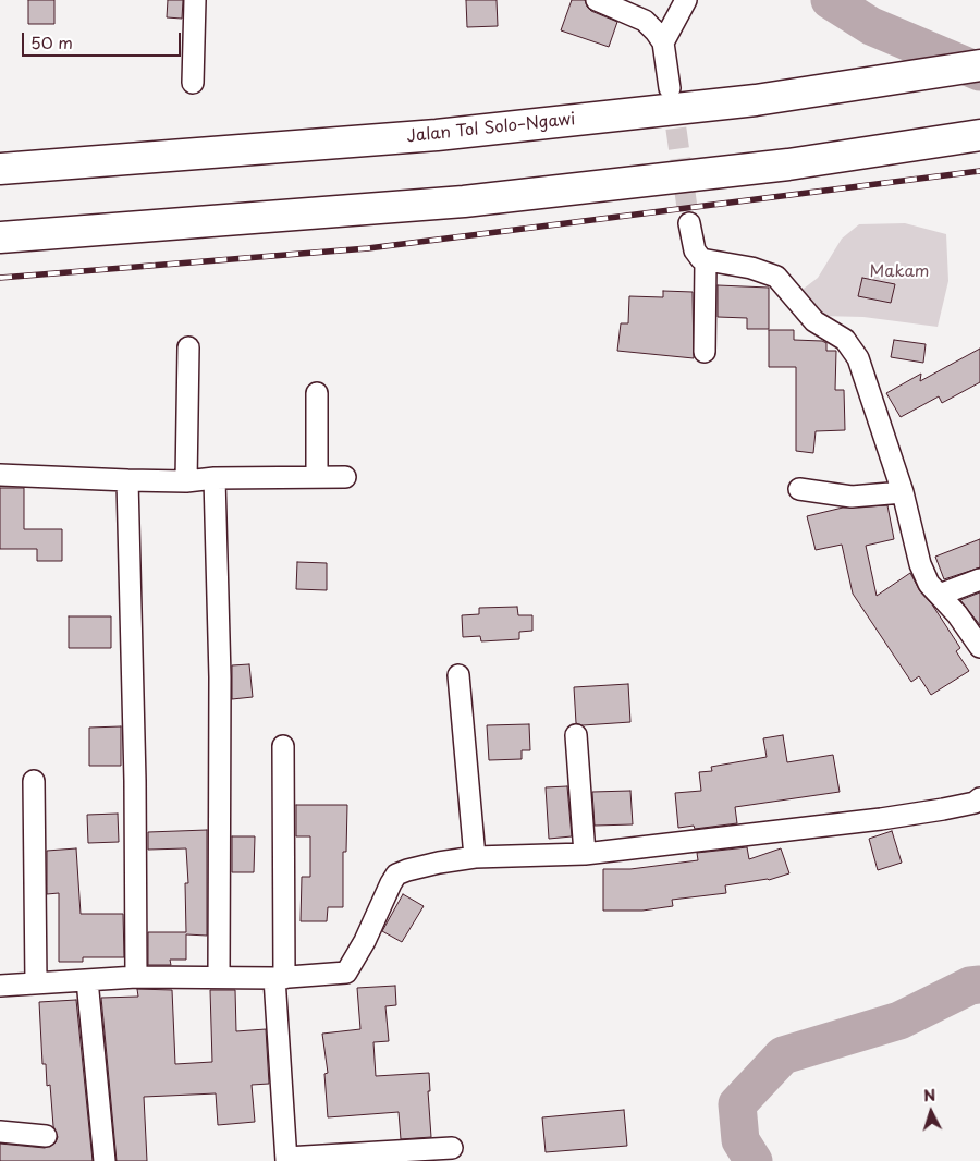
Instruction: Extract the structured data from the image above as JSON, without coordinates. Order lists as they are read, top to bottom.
{
  "streets": {
    "highway": ["Jalan Tol Solo–Ngawi"]
  },
  "parks": ["Makam"],
  "scale_bar": "50 m",
  "north": "top"
}
